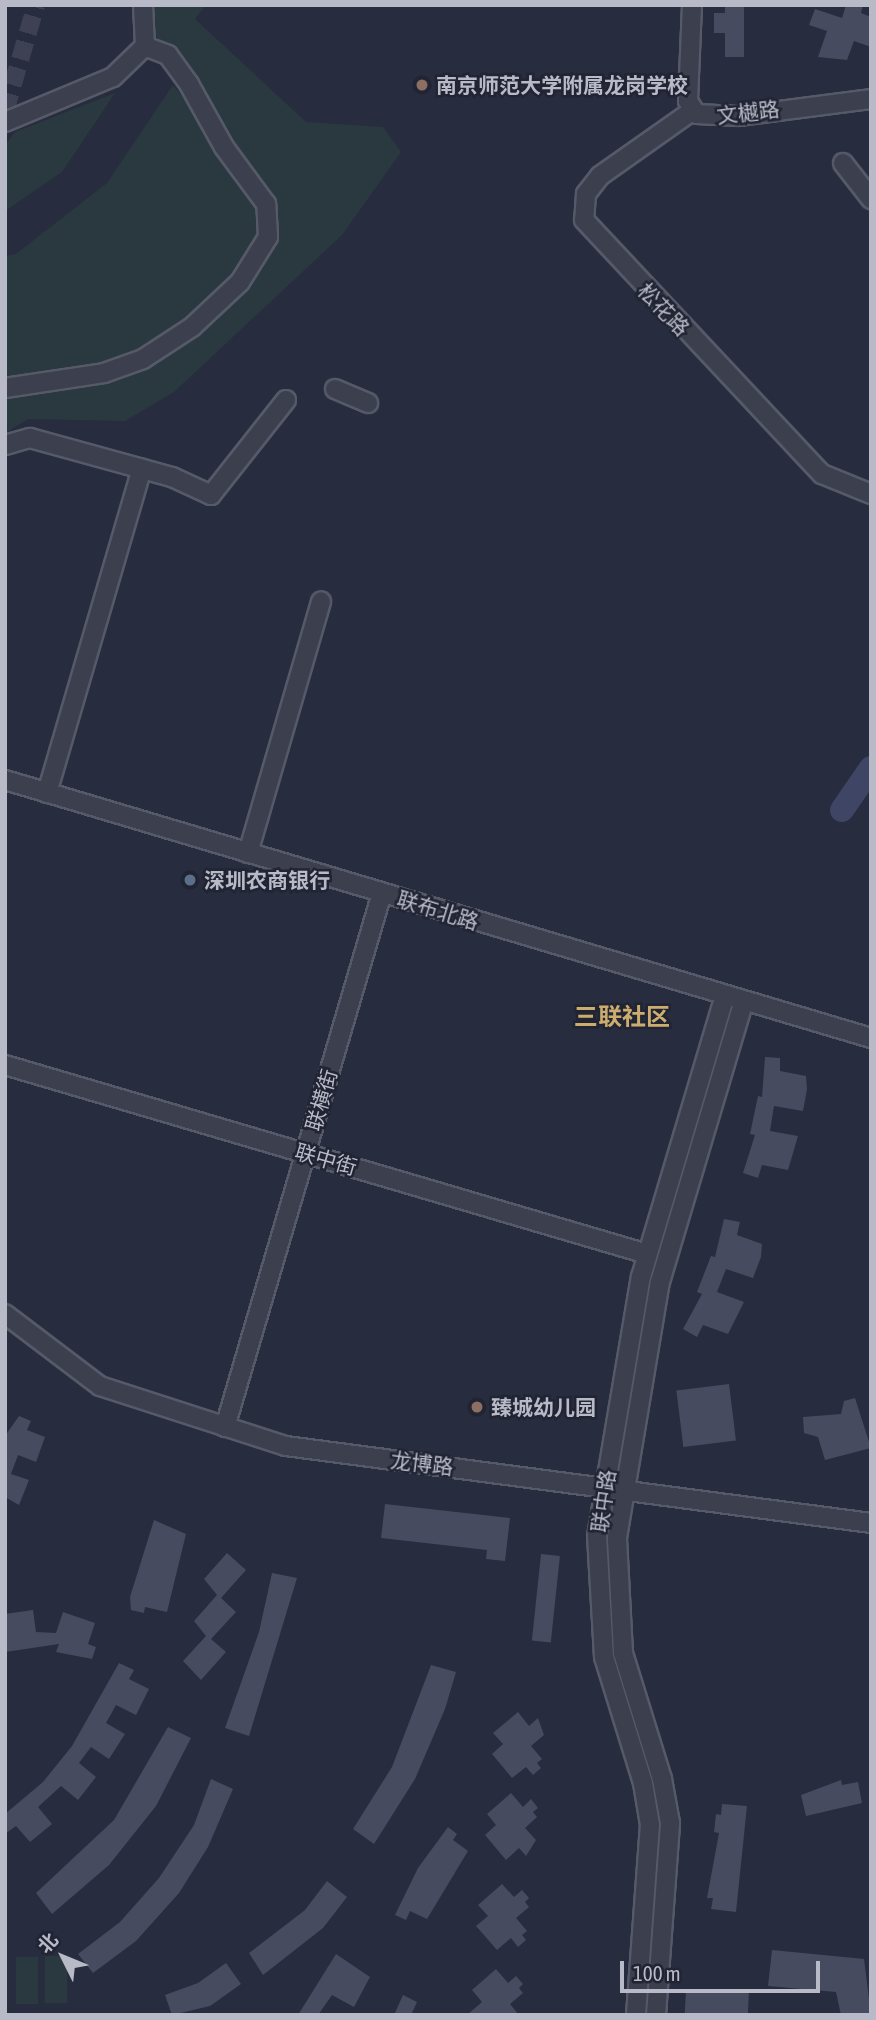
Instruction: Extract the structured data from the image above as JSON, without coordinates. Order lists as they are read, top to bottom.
{
  "streets": {
    "street": [
      "文樾路",
      "松花路",
      "联布北路",
      "联横街",
      "联中街",
      "龙博路",
      "联中路"
    ]
  },
  "crossings": [
    ["文樾路", "松花路"],
    ["联布北路", "联横街"],
    ["联布北路", "联中路"],
    ["联横街", "联中街"],
    ["联横街", "龙博路"],
    ["联中街", "联中路"],
    ["龙博路", "联中路"]
  ],
  "districts": ["三联社区"],
  "places": ["南京师范大学附属龙岗学校", "深圳农商银行", "臻城幼儿园"],
  "scale_bar": "100 m",
  "north": "top left"
}
